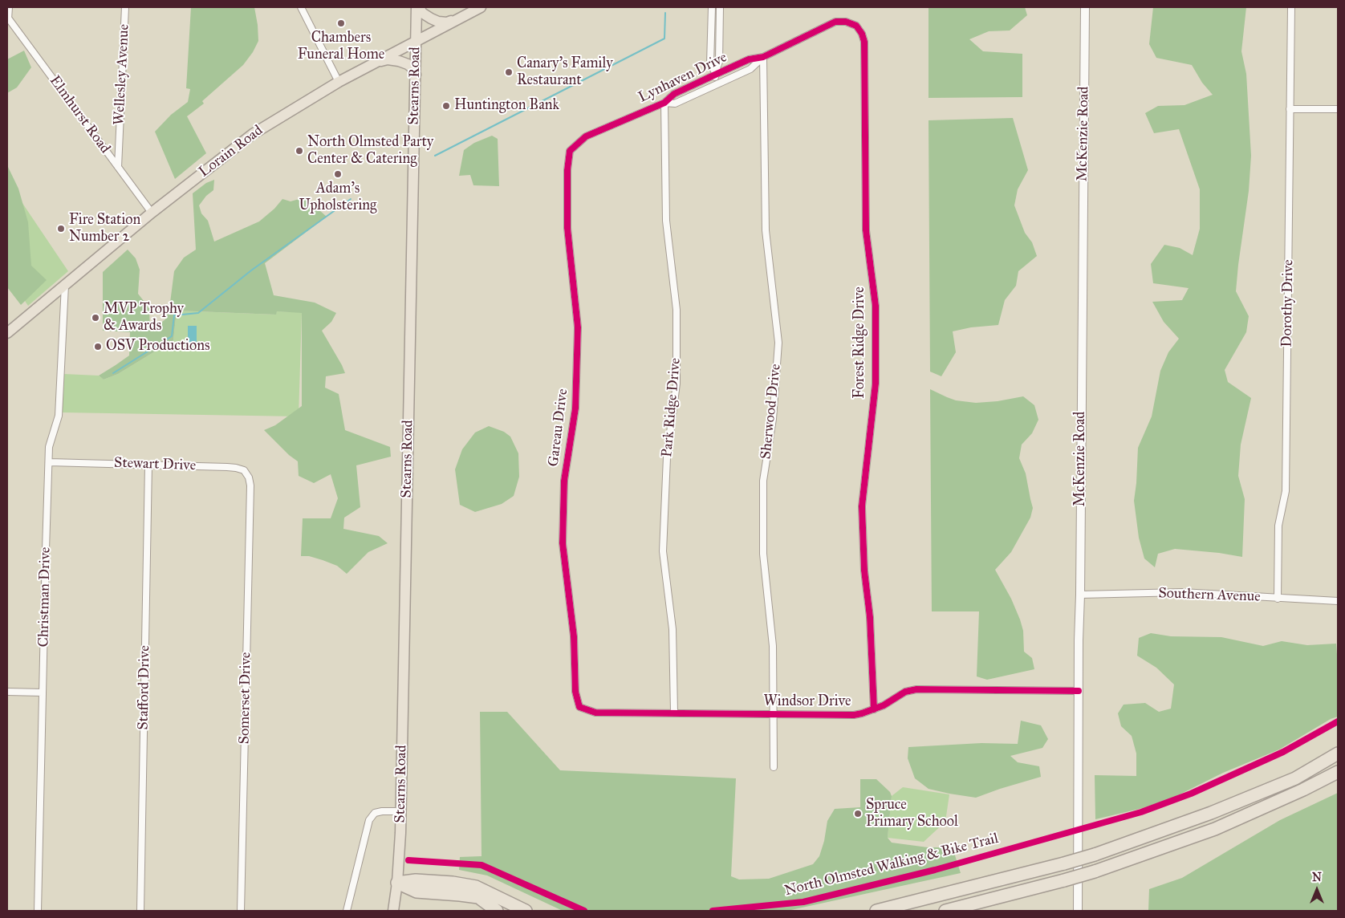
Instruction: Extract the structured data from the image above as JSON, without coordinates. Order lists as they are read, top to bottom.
{
  "streets": {
    "main road": ["Stearns Road", "Lorain Road"],
    "street": [
      "Wellesley Avenue",
      "Lynhaven Drive",
      "Elmhurst Road",
      "McKenzie Road",
      "Dorothy Drive",
      "Forest Ridge Drive",
      "Park Ridge Drive",
      "Sherwood Drive",
      "Gareau Drive",
      "Stewart Drive",
      "Southern Avenue",
      "Christman Drive",
      "Stafford Drive",
      "Somerset Drive",
      "Windsor Drive"
    ],
    "cycle path": ["North Olmsted Walking & Bike Trail"]
  },
  "crossings": [
    ["Wellesley Avenue", "Elmhurst Road"],
    ["Lynhaven Drive", "Forest Ridge Drive"],
    ["Lynhaven Drive", "Park Ridge Drive"],
    ["Lynhaven Drive", "Sherwood Drive"],
    ["Lynhaven Drive", "Gareau Drive"],
    ["Stearns Road", "Lorain Road"],
    ["Elmhurst Road", "Lorain Road"],
    ["McKenzie Road", "Southern Avenue"],
    ["McKenzie Road", "Windsor Drive"],
    ["Lorain Road", "Christman Drive"],
    ["Dorothy Drive", "Southern Avenue"],
    ["Forest Ridge Drive", "Windsor Drive"],
    ["Park Ridge Drive", "Windsor Drive"],
    ["Sherwood Drive", "Windsor Drive"],
    ["Gareau Drive", "Windsor Drive"],
    ["Stewart Drive", "Christman Drive"],
    ["Stewart Drive", "Stafford Drive"],
    ["Stewart Drive", "Somerset Drive"]
  ],
  "places": [
    "Chambers Funeral Home",
    "Canary's Family Restaurant",
    "Huntington Bank",
    "North Olmsted Party Center & Catering",
    "Adam's Upholstering",
    "Fire Station Number 2",
    "MVP Trophy & Awards",
    "OSV Productions",
    "Spruce Primary School"
  ],
  "north": "top"
}
